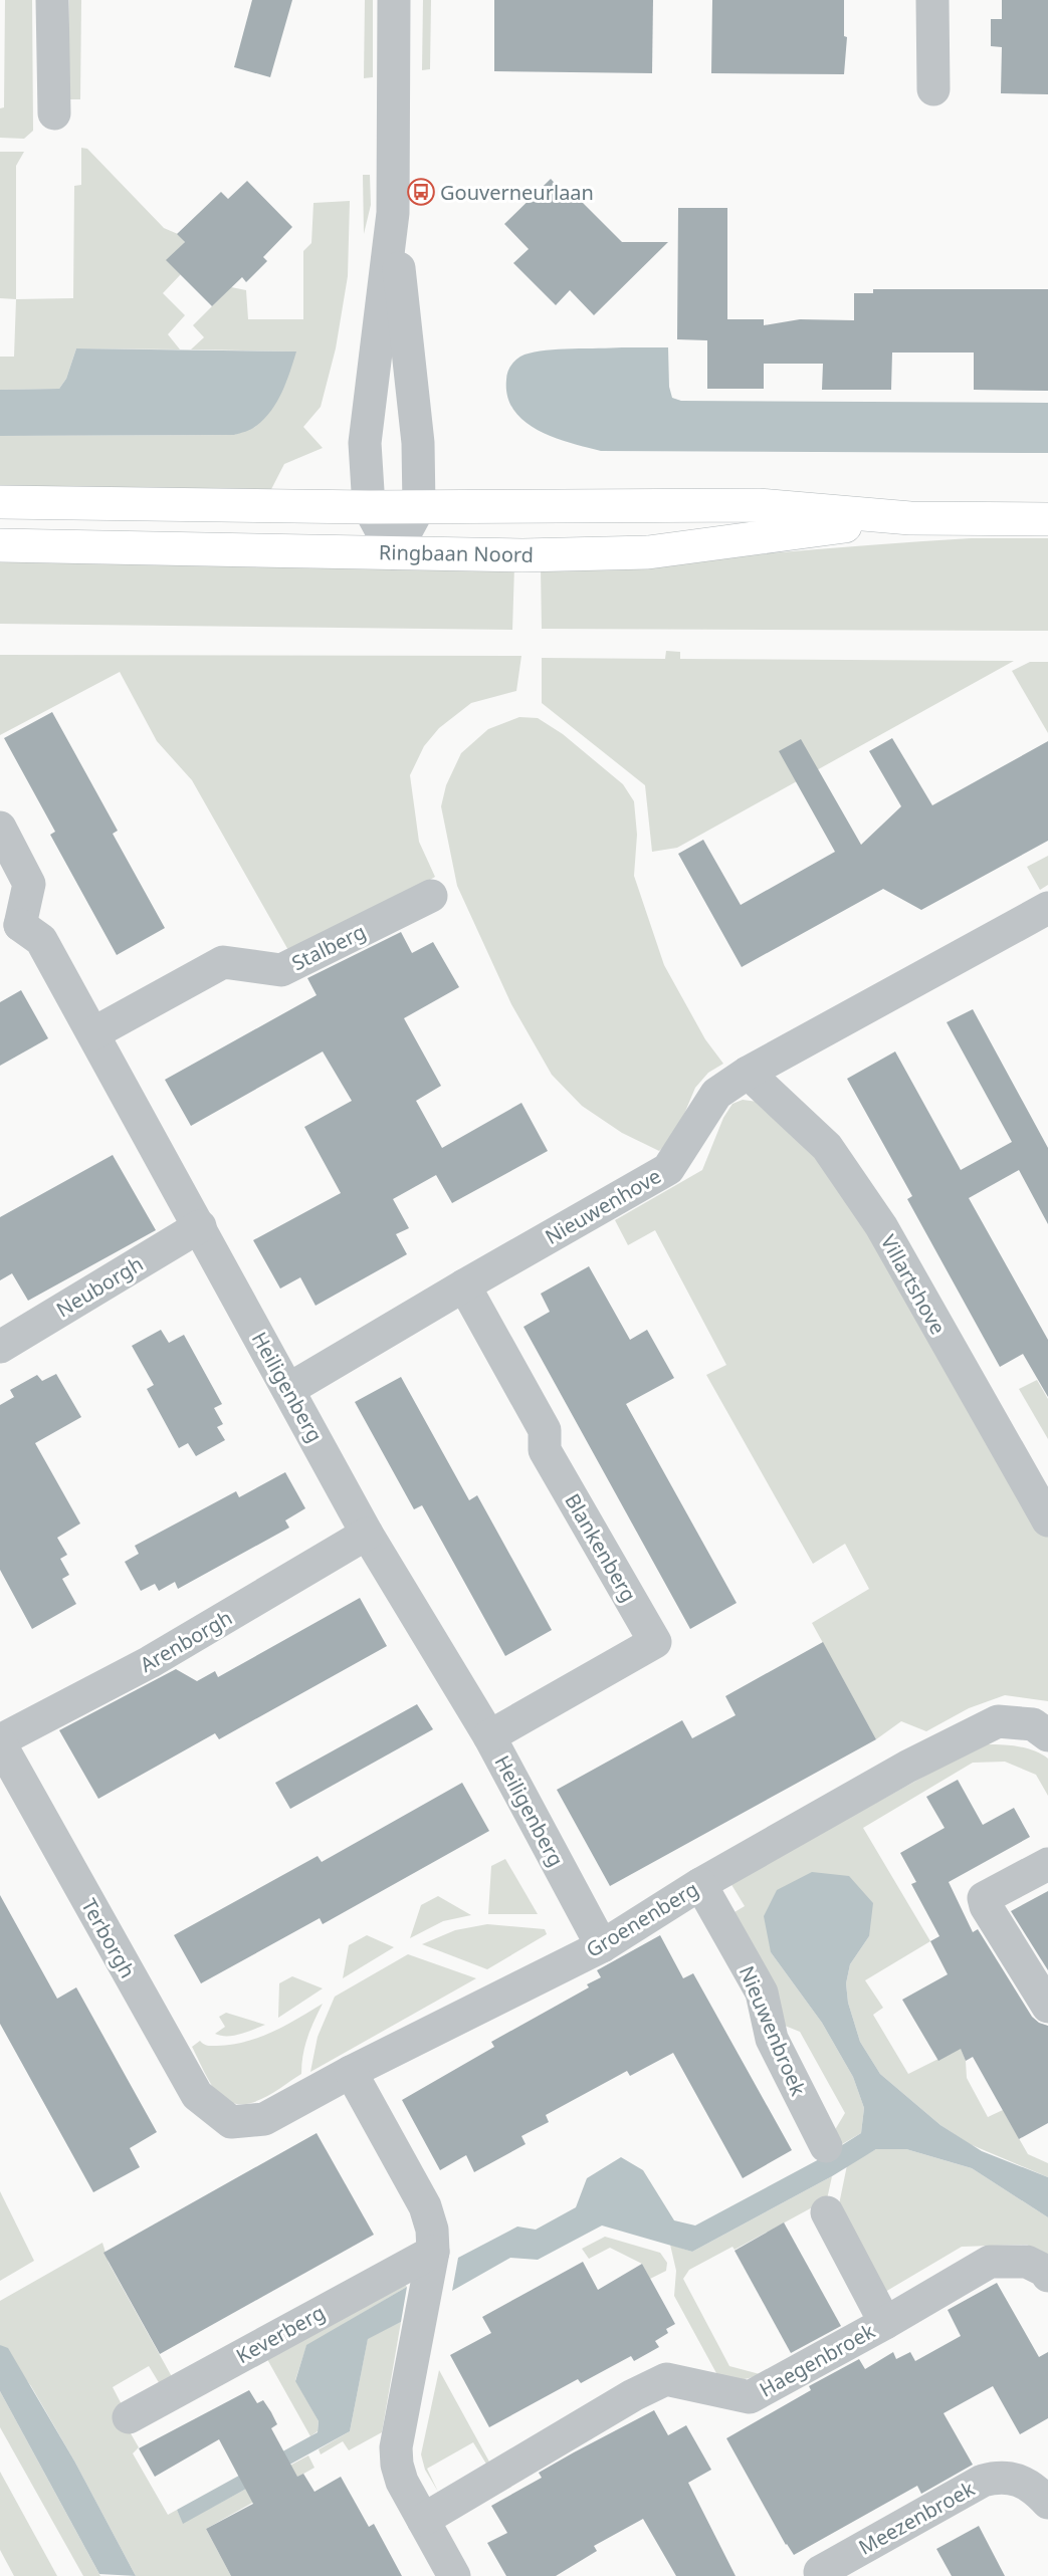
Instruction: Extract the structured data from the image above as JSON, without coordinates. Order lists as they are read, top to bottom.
{
  "streets": {
    "main road": ["Ringbaan Noord"],
    "street": [
      "Stalberg",
      "Nieuwenhove",
      "Villartshove",
      "Neuborgh",
      "Heiligenberg",
      "Blankenberg",
      "Arenborgh",
      "Groenenberg",
      "Terborgh",
      "Nieuwenbroek",
      "Keverberg",
      "Haegenbroek",
      "Meezenbroek"
    ]
  },
  "crossings": [
    ["Stalberg", "Heiligenberg"],
    ["Nieuwenhove", "Villartshove"],
    ["Nieuwenhove", "Heiligenberg"],
    ["Nieuwenhove", "Blankenberg"],
    ["Neuborgh", "Heiligenberg"],
    ["Heiligenberg", "Blankenberg"],
    ["Heiligenberg", "Arenborgh"],
    ["Heiligenberg", "Groenenberg"],
    ["Arenborgh", "Terborgh"],
    ["Groenenberg", "Terborgh"],
    ["Groenenberg", "Nieuwenbroek"]
  ],
  "places": {
    "bus stop": ["Gouverneurlaan"]
  }
}
